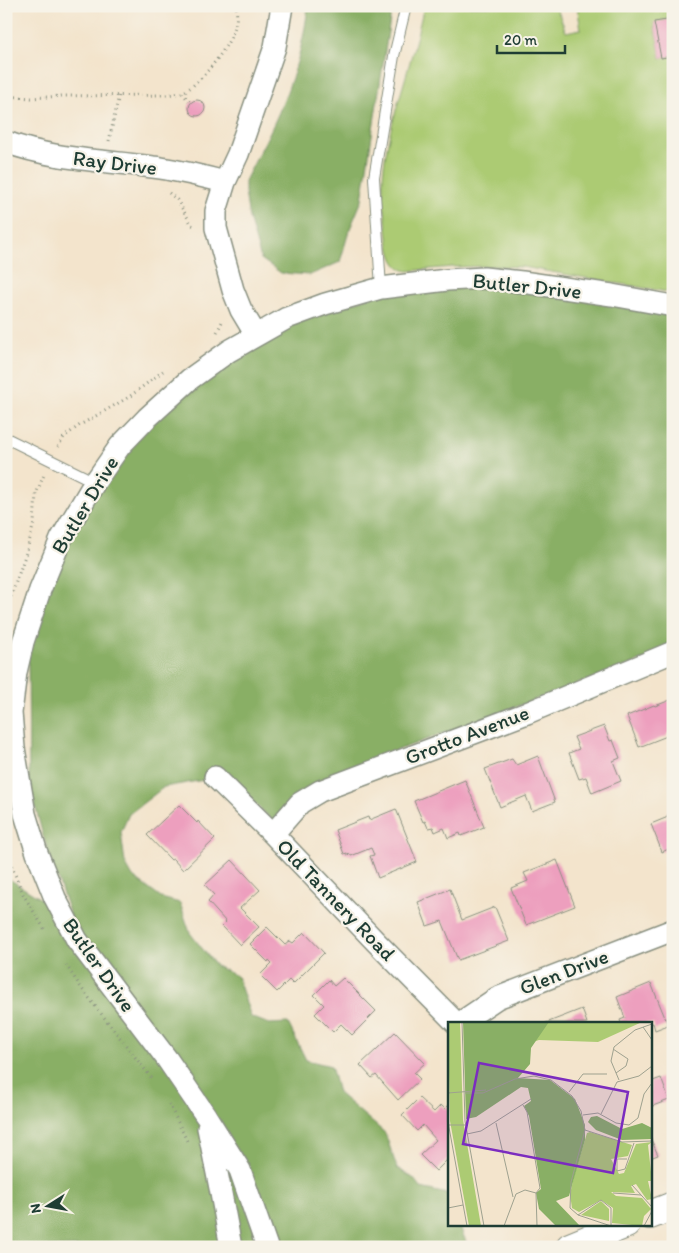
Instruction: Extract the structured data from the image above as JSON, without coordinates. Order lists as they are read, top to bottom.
{
  "streets": {
    "street": [
      "Ray Drive",
      "Butler Drive",
      "Grotto Avenue",
      "Old Tannery Road",
      "Glen Drive"
    ]
  },
  "crossings": [
    ["Grotto Avenue", "Old Tannery Road"]
  ],
  "scale_bar": "20 m",
  "north": "left"
}
